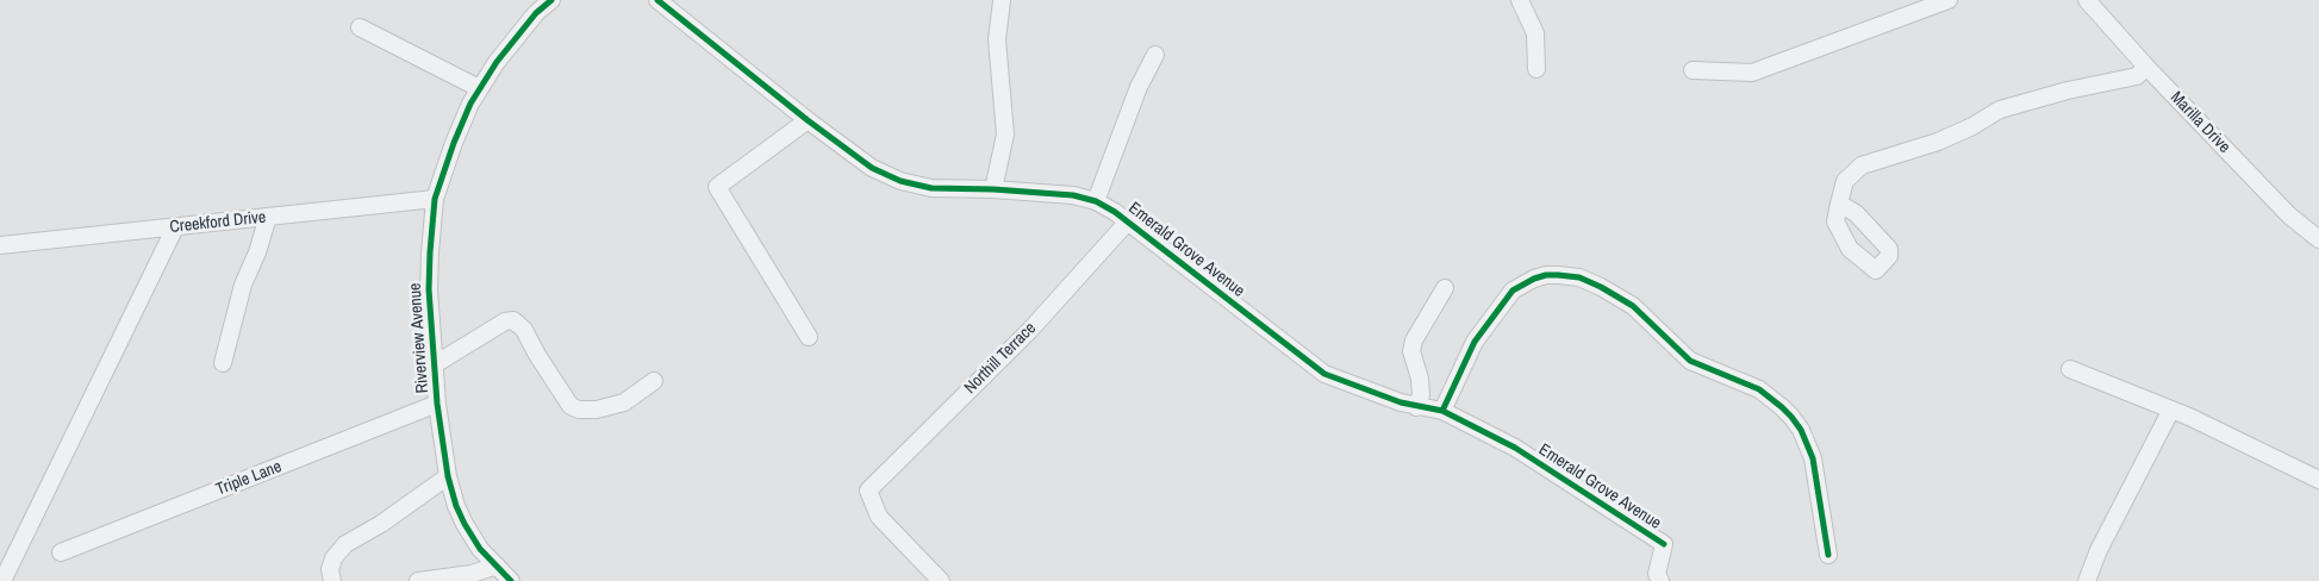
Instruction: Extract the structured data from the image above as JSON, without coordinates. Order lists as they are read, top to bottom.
{
  "streets": {
    "street": [
      "Marilla Drive",
      "Creekford Drive",
      "Emerald Grove Avenue",
      "Riverview Avenue",
      "Northill Terrace",
      "Triple Lane"
    ]
  },
  "crossings": [
    ["Creekford Drive", "Riverview Avenue"],
    ["Emerald Grove Avenue", "Northill Terrace"],
    ["Riverview Avenue", "Triple Lane"]
  ]
}
